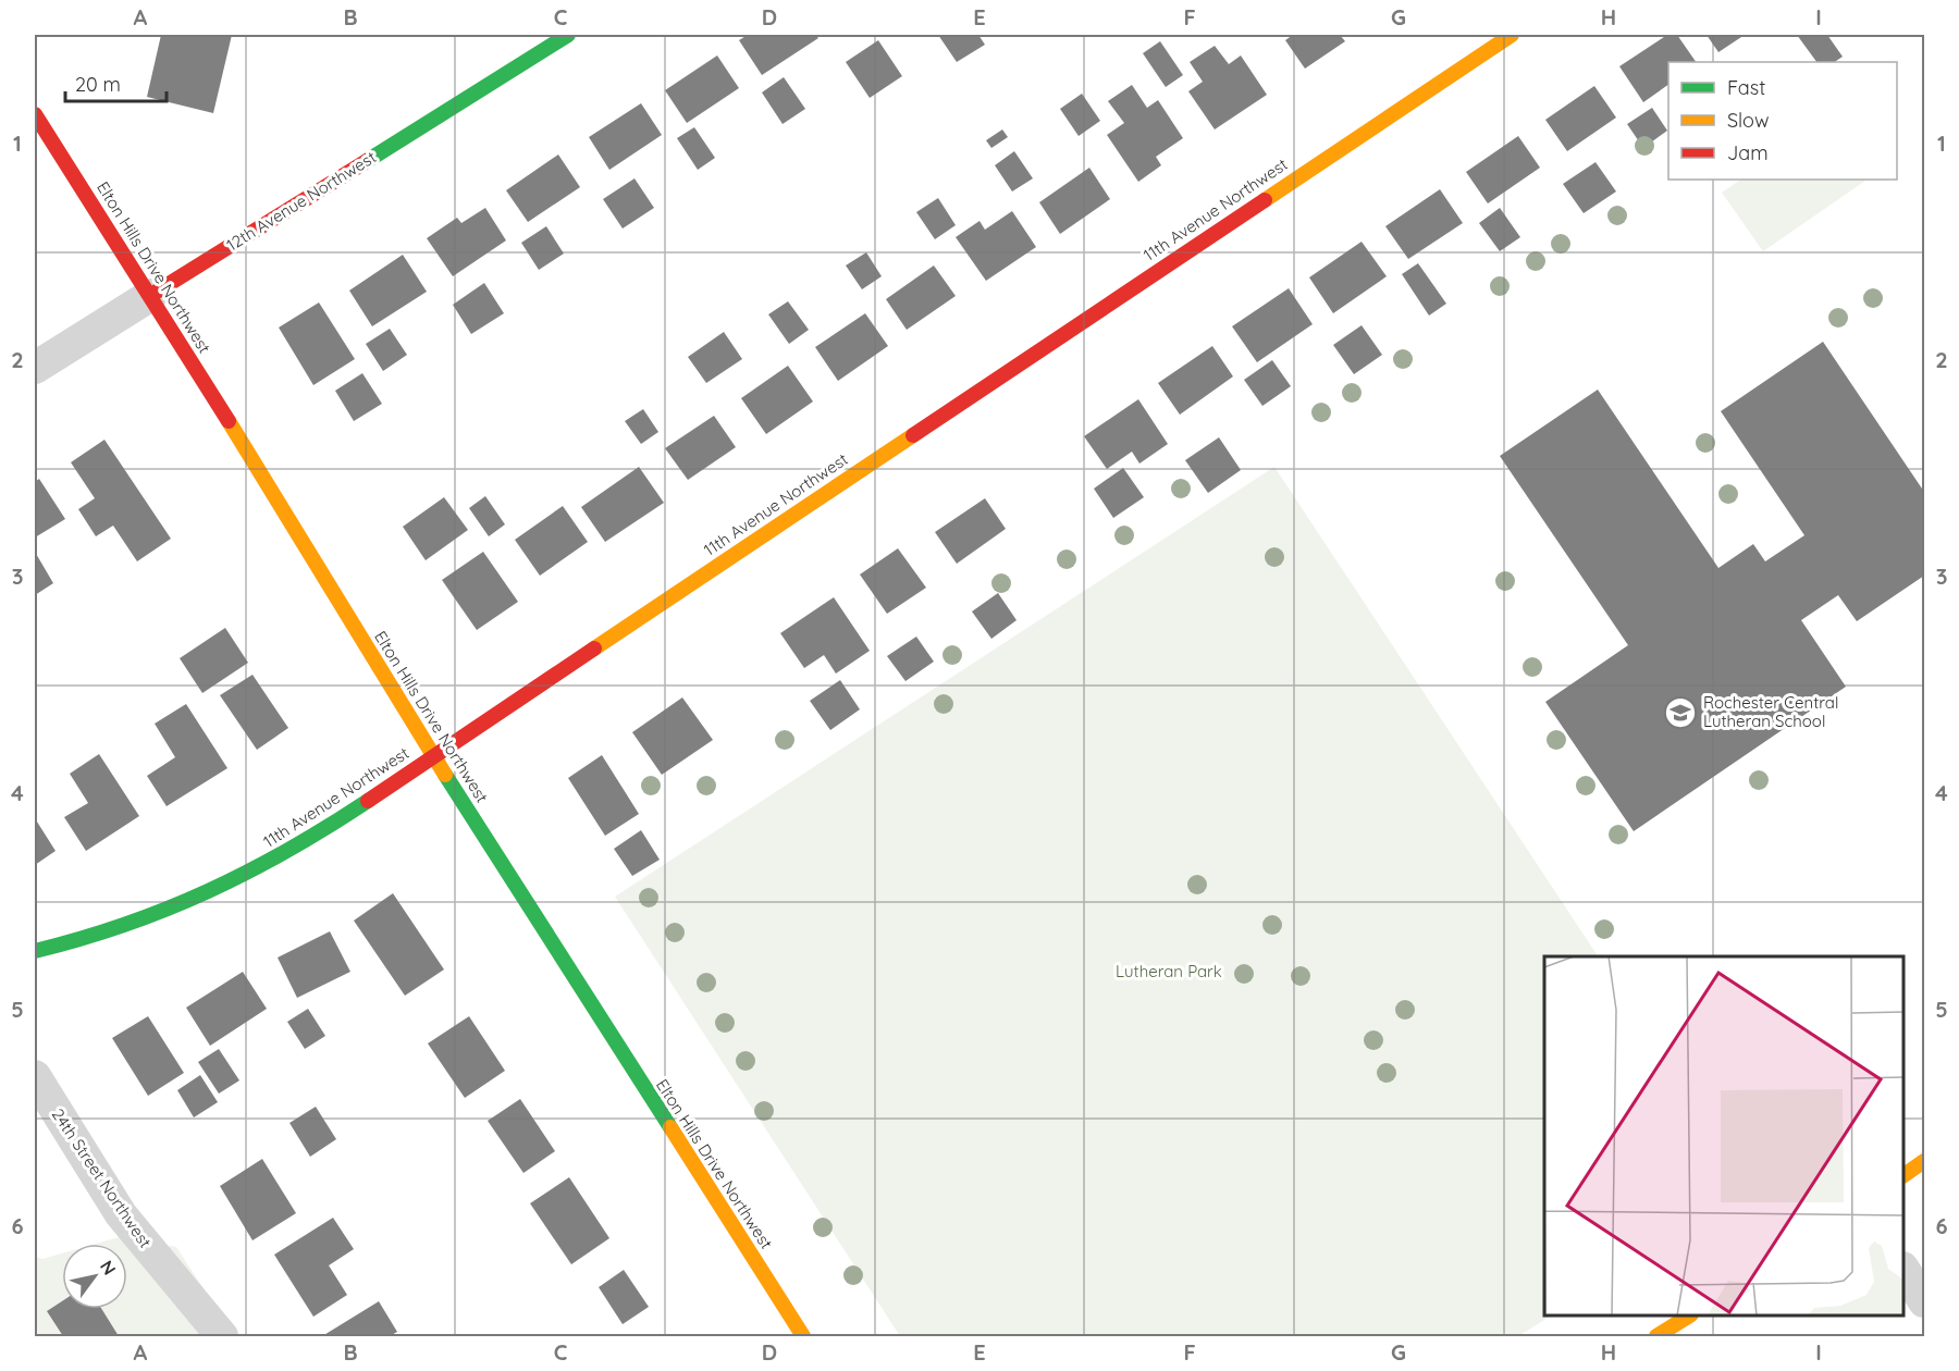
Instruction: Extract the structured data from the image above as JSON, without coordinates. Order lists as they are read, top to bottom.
{
  "streets": {
    "street": [
      "12th Avenue Northwest",
      "11th Avenue Northwest",
      "Elton Hills Drive Northwest",
      "24th Street Northwest"
    ]
  },
  "crossings": [
    ["12th Avenue Northwest", "Elton Hills Drive Northwest"],
    ["11th Avenue Northwest", "Elton Hills Drive Northwest"]
  ],
  "parks": ["Lutheran Park"],
  "places": {
    "school or university": ["Rochester Central Lutheran School"]
  },
  "legend": ["Fast", "Slow", "Jam"],
  "scale_bar": "20 m",
  "north": "top right",
  "grid": {
    "columns": [
      "A",
      "B",
      "C",
      "D",
      "E",
      "F",
      "G",
      "H",
      "I"
    ],
    "rows": [
      "1",
      "2",
      "3",
      "4",
      "5",
      "6"
    ]
  }
}
